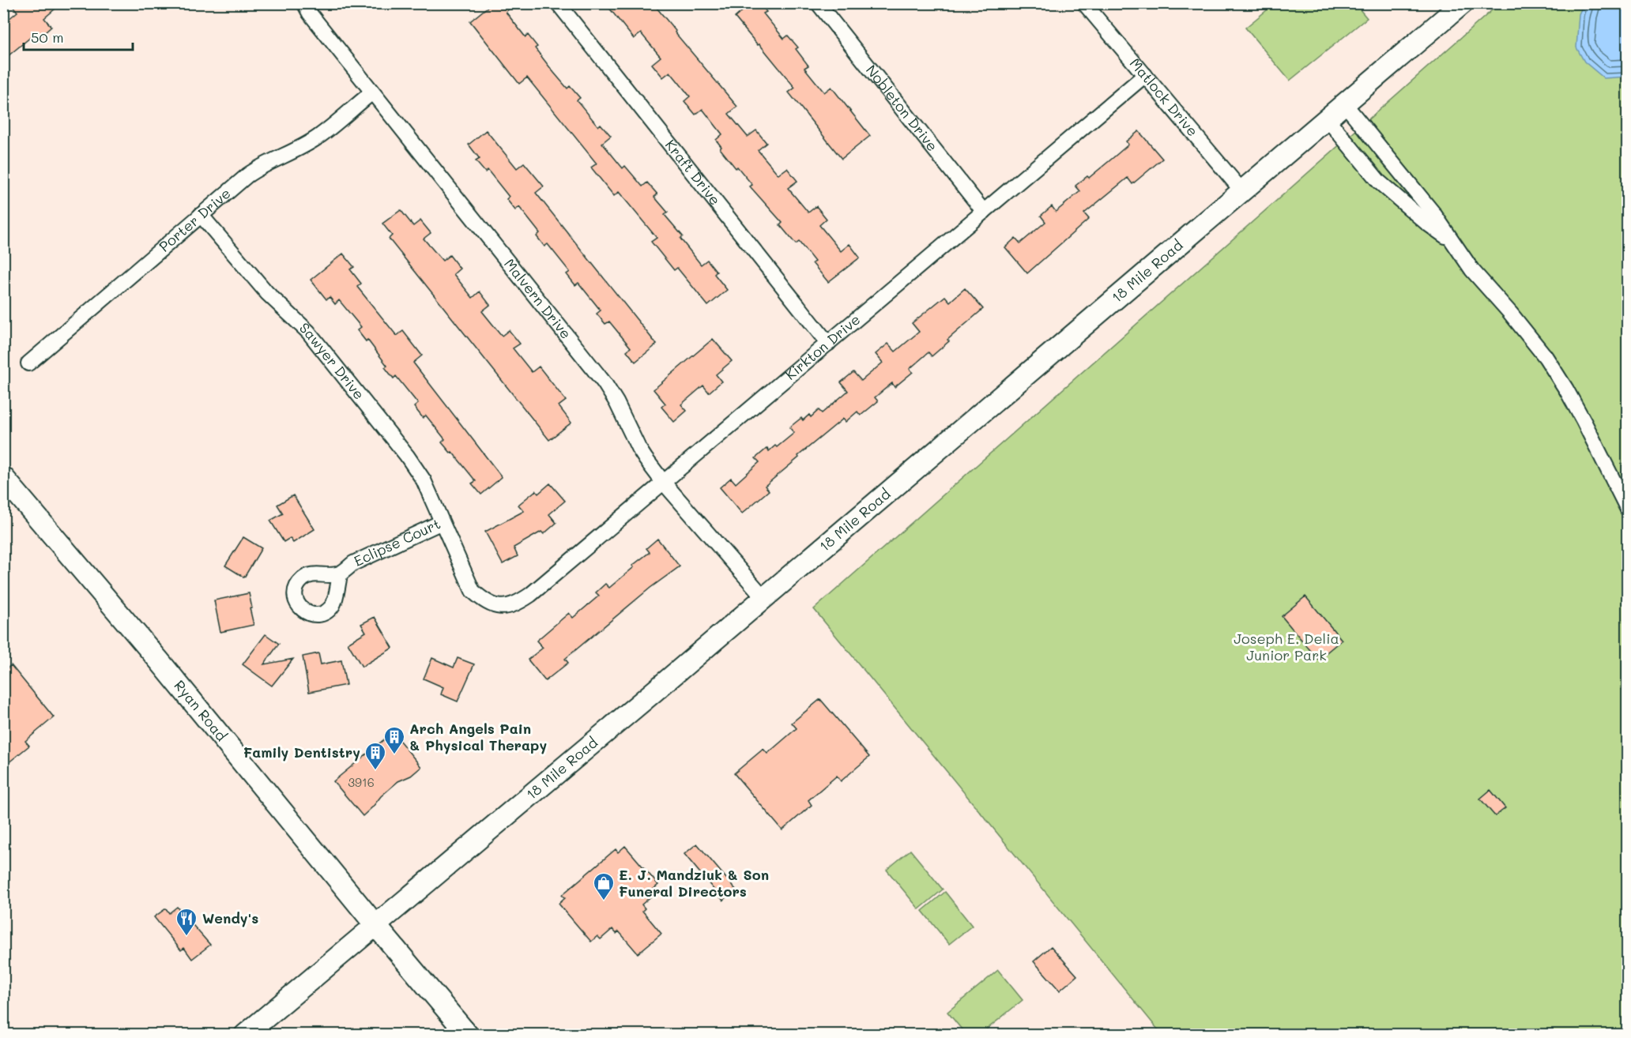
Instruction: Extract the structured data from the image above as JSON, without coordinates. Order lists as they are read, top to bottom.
{
  "streets": {
    "main road": ["18 Mile Road", "Ryan Road"],
    "street": [
      "Matlock Drive",
      "Nobleton Drive",
      "Kraft Drive",
      "Porter Drive",
      "Malvern Drive",
      "Kirkton Drive",
      "Sawyer Drive",
      "Eclipse Court"
    ]
  },
  "crossings": [
    ["Matlock Drive", "18 Mile Road"],
    ["Matlock Drive", "Kirkton Drive"],
    ["Nobleton Drive", "Kirkton Drive"],
    ["Kraft Drive", "Kirkton Drive"],
    ["Porter Drive", "Malvern Drive"],
    ["Porter Drive", "Sawyer Drive"],
    ["18 Mile Road", "Malvern Drive"],
    ["18 Mile Road", "Ryan Road"],
    ["Malvern Drive", "Kirkton Drive"],
    ["Kirkton Drive", "Eclipse Court"],
    ["Sawyer Drive", "Eclipse Court"]
  ],
  "parks": ["Joseph E. Delia Junior Park"],
  "places": {
    "building": ["Arch Angels Pain & Physical Therapy", "Family Dentistry"],
    "shop": ["E. J. Mandziuk & Son Funeral Directors"],
    "restaurant": ["Wendy's"]
  },
  "house_numbers": ["3916"],
  "scale_bar": "50 m"
}
